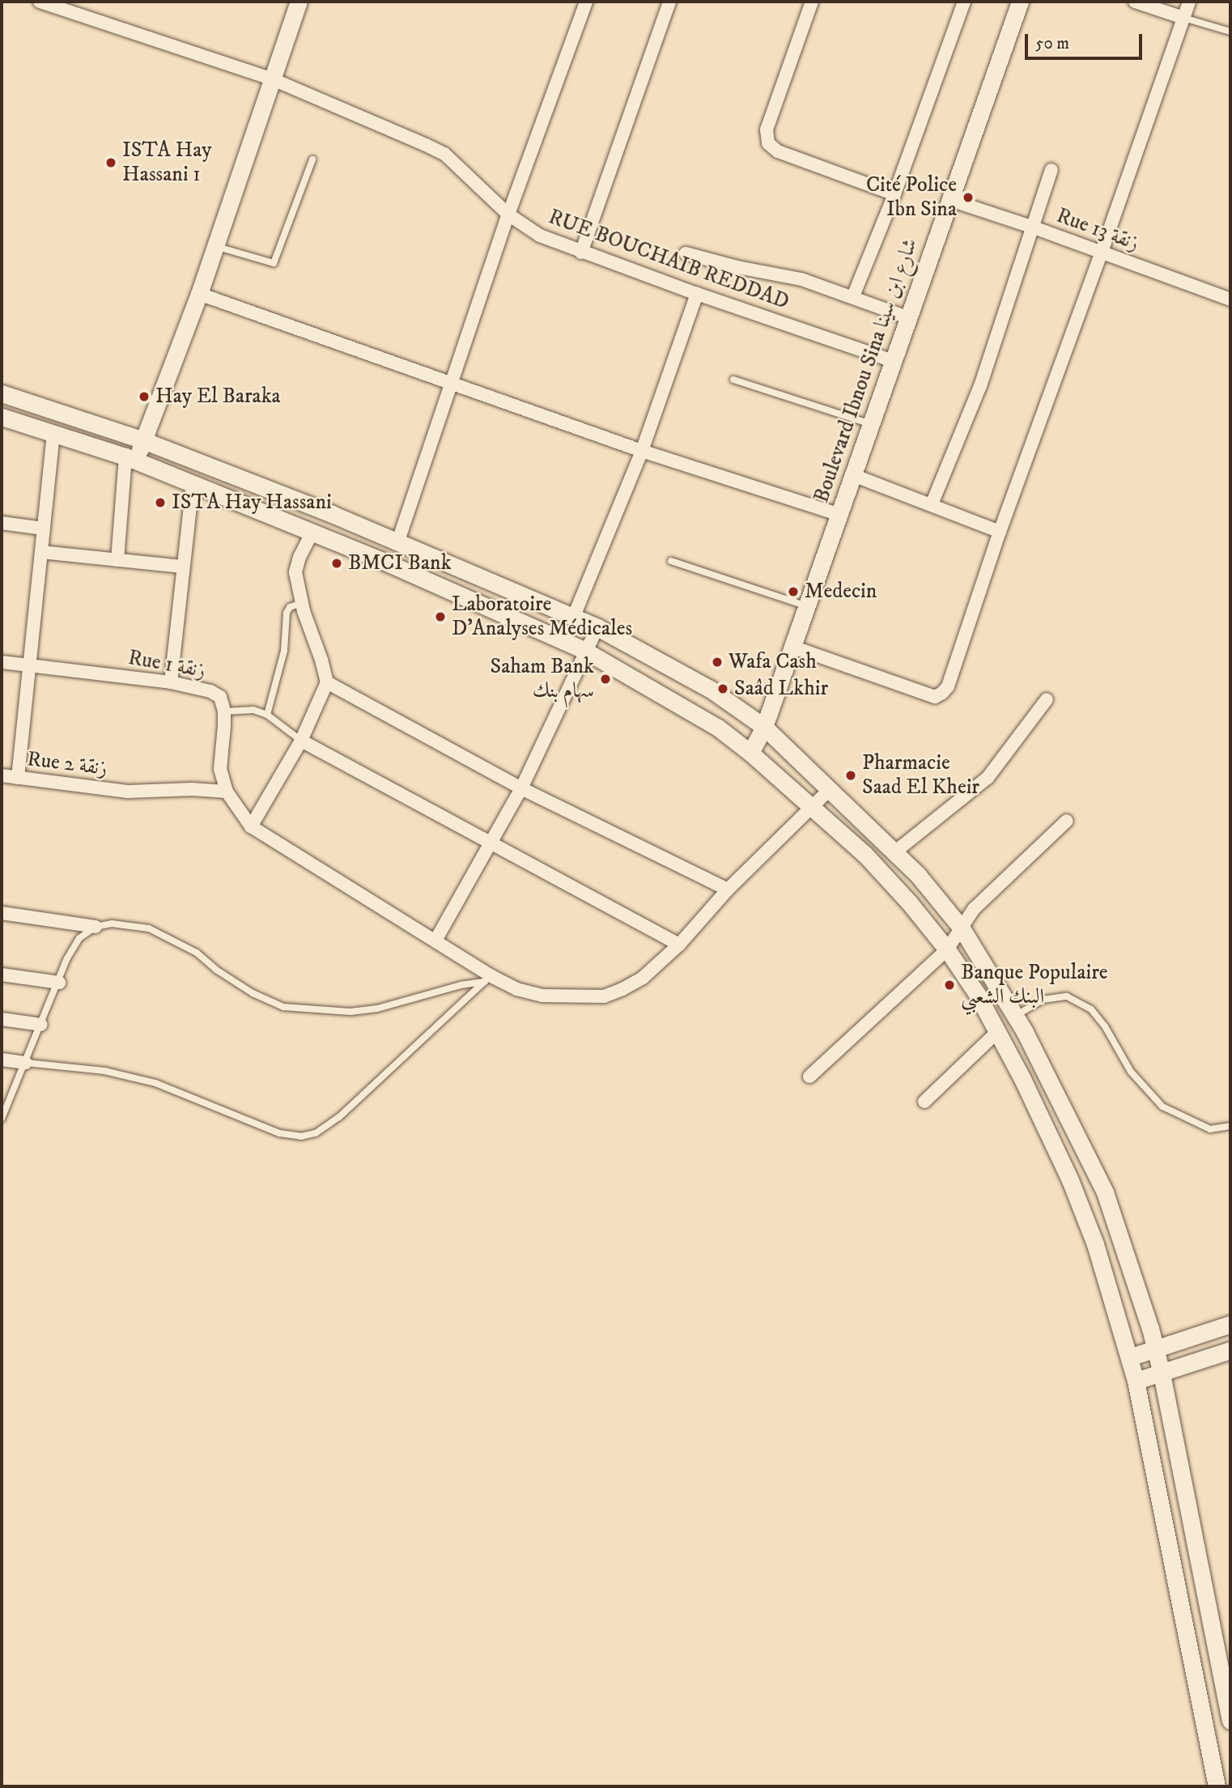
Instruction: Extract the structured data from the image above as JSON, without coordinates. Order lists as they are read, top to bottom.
{
  "streets": {
    "main road": ["Boulevard Ibnou Sina شارع ابن سينا"],
    "street": [
      "Rue 13 زنقة",
      "RUE BOUCHAIB REDDAD",
      "Rue 1 زنقة",
      "Rue 2 زنقة"
    ]
  },
  "crossings": [
    ["Rue 13 زنقة", "Boulevard Ibnou Sina شارع ابن سينا"],
    ["RUE BOUCHAIB REDDAD", "Boulevard Ibnou Sina شارع ابن سينا"]
  ],
  "places": [
    "ISTA Hay Hassani 1",
    "Cité Police Ibn Sina",
    "Hay El Baraka",
    "ISTA Hay Hassani",
    "BMCI Bank",
    "Medecin",
    "Laboratoire D'Analyses Médicales",
    "Wafa Cash",
    "Saham Bank سهام بنك",
    "Saâd Lkhir",
    "Pharmacie Saad El Kheir",
    "Banque Populaire البنك الشعبي"
  ],
  "scale_bar": "50 m"
}
